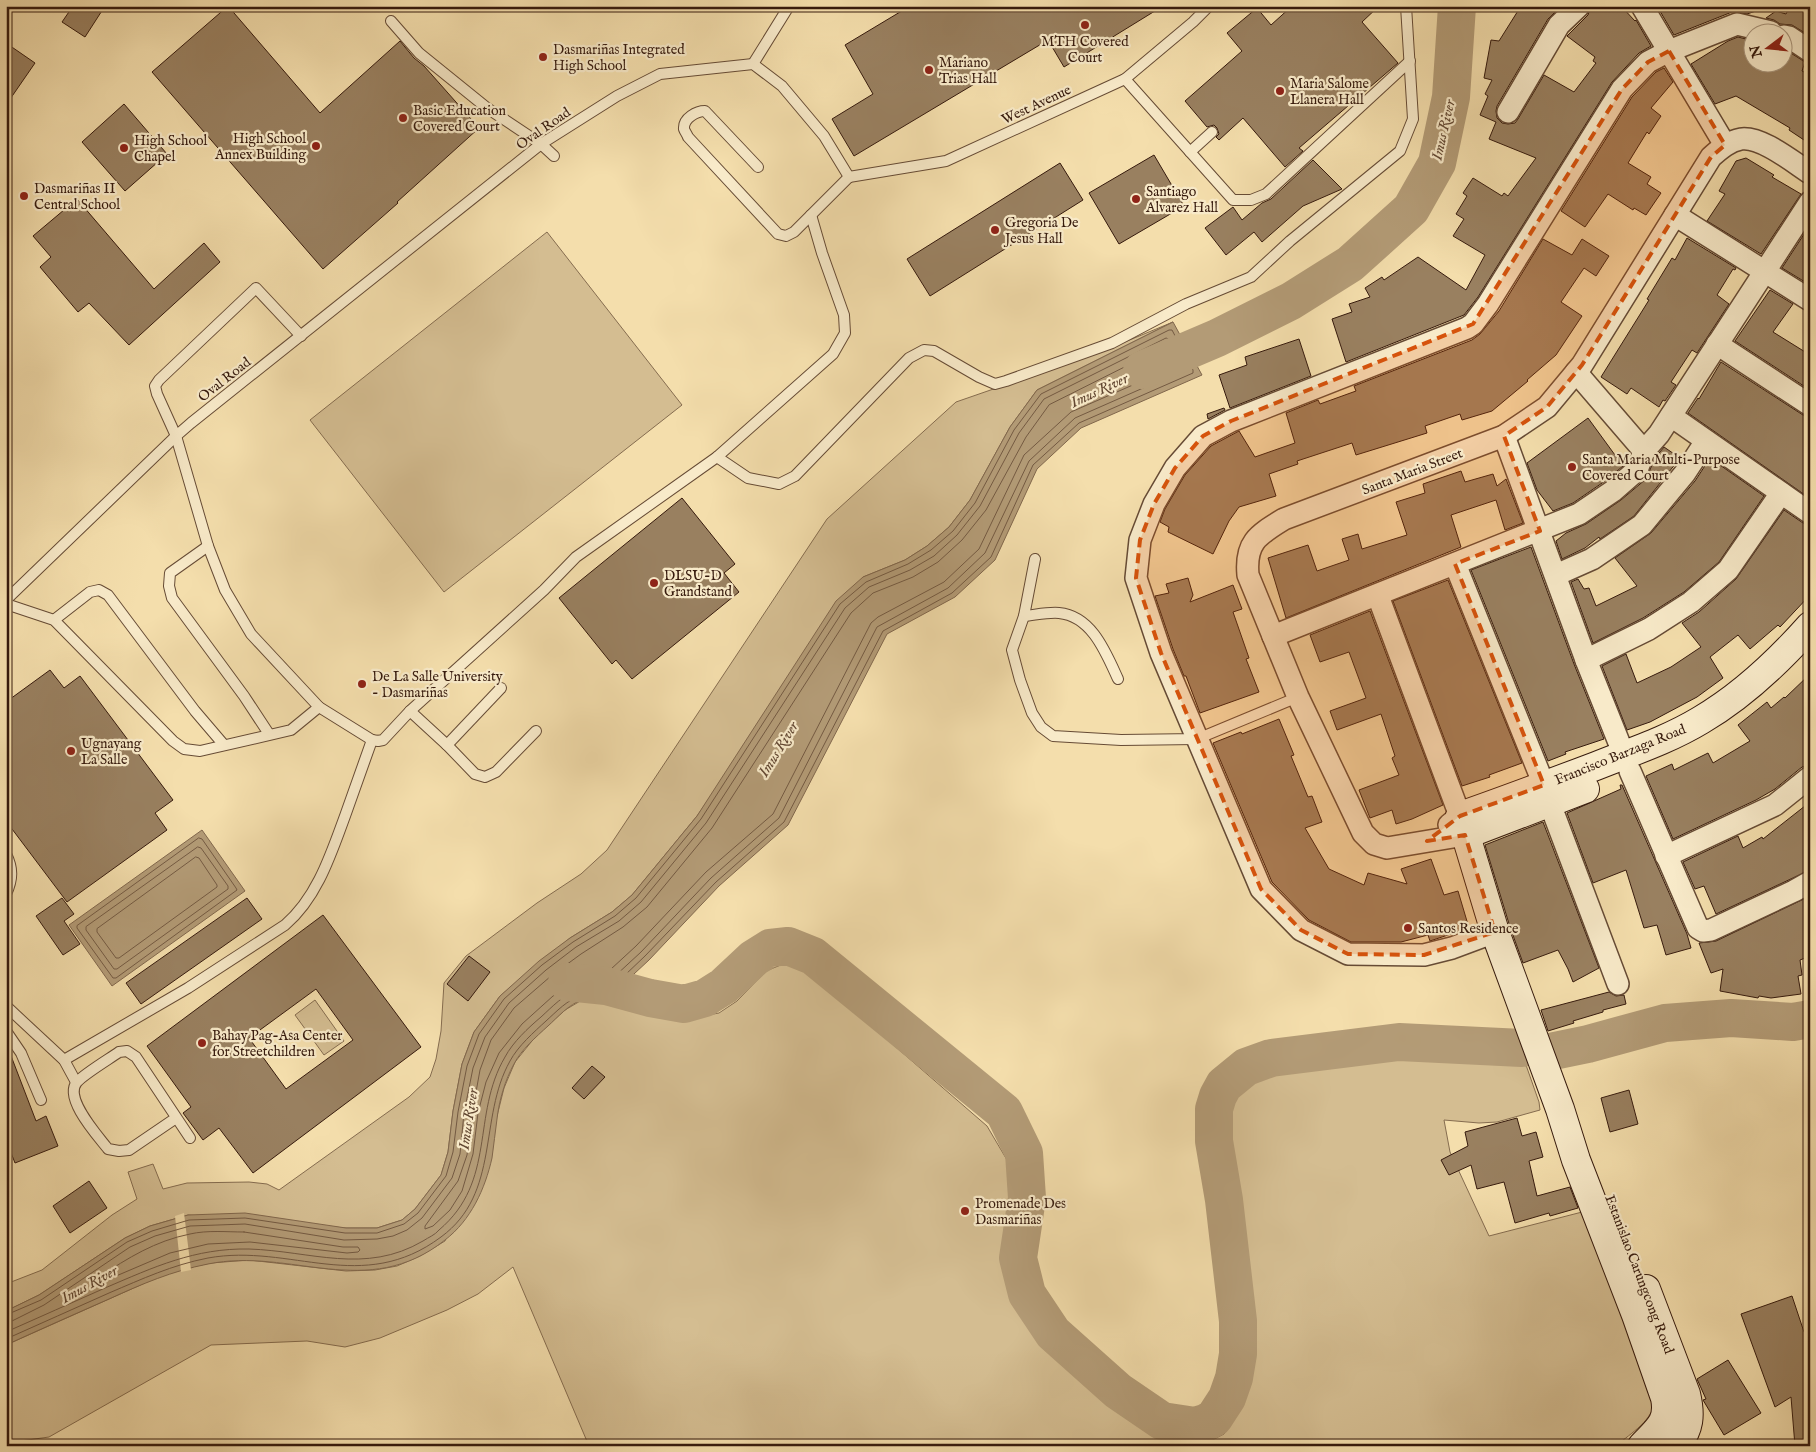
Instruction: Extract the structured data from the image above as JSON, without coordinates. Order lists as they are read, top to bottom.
{
  "streets": {
    "street": ["Santa Maria Street", "Francisco Barzaga Road", "Estanislao Carungcong Road"],
    "lane": ["West Avenue", "Oval Road"]
  },
  "crossings": [
    ["Santa Maria Street", "Francisco Barzaga Road"],
    ["Santa Maria Street", "Estanislao Carungcong Road"],
    ["Francisco Barzaga Road", "Estanislao Carungcong Road"]
  ],
  "water": ["Imus River"],
  "places": [
    "MTH Covered Court",
    "Dasmariñas Integrated High School",
    "Mariano Trias Hall",
    "Maria Salome Llanera Hall",
    "Basic Education Covered Court",
    "High School Annex Building",
    "High School Chapel",
    "Dasmariñas II Central School",
    "Santiago Alvarez Hall",
    "Gregoria De Jesus Hall",
    "Santa Maria Multi-Purpose Covered Court",
    "DLSU-D Grandstand",
    "De La Salle University - Dasmariñas",
    "Ugnayang La Salle",
    "Santos Residence",
    "Bahay Pag-Asa Center for Streetchildren",
    "Promenade Des Dasmariñas"
  ],
  "north": "left"
}
